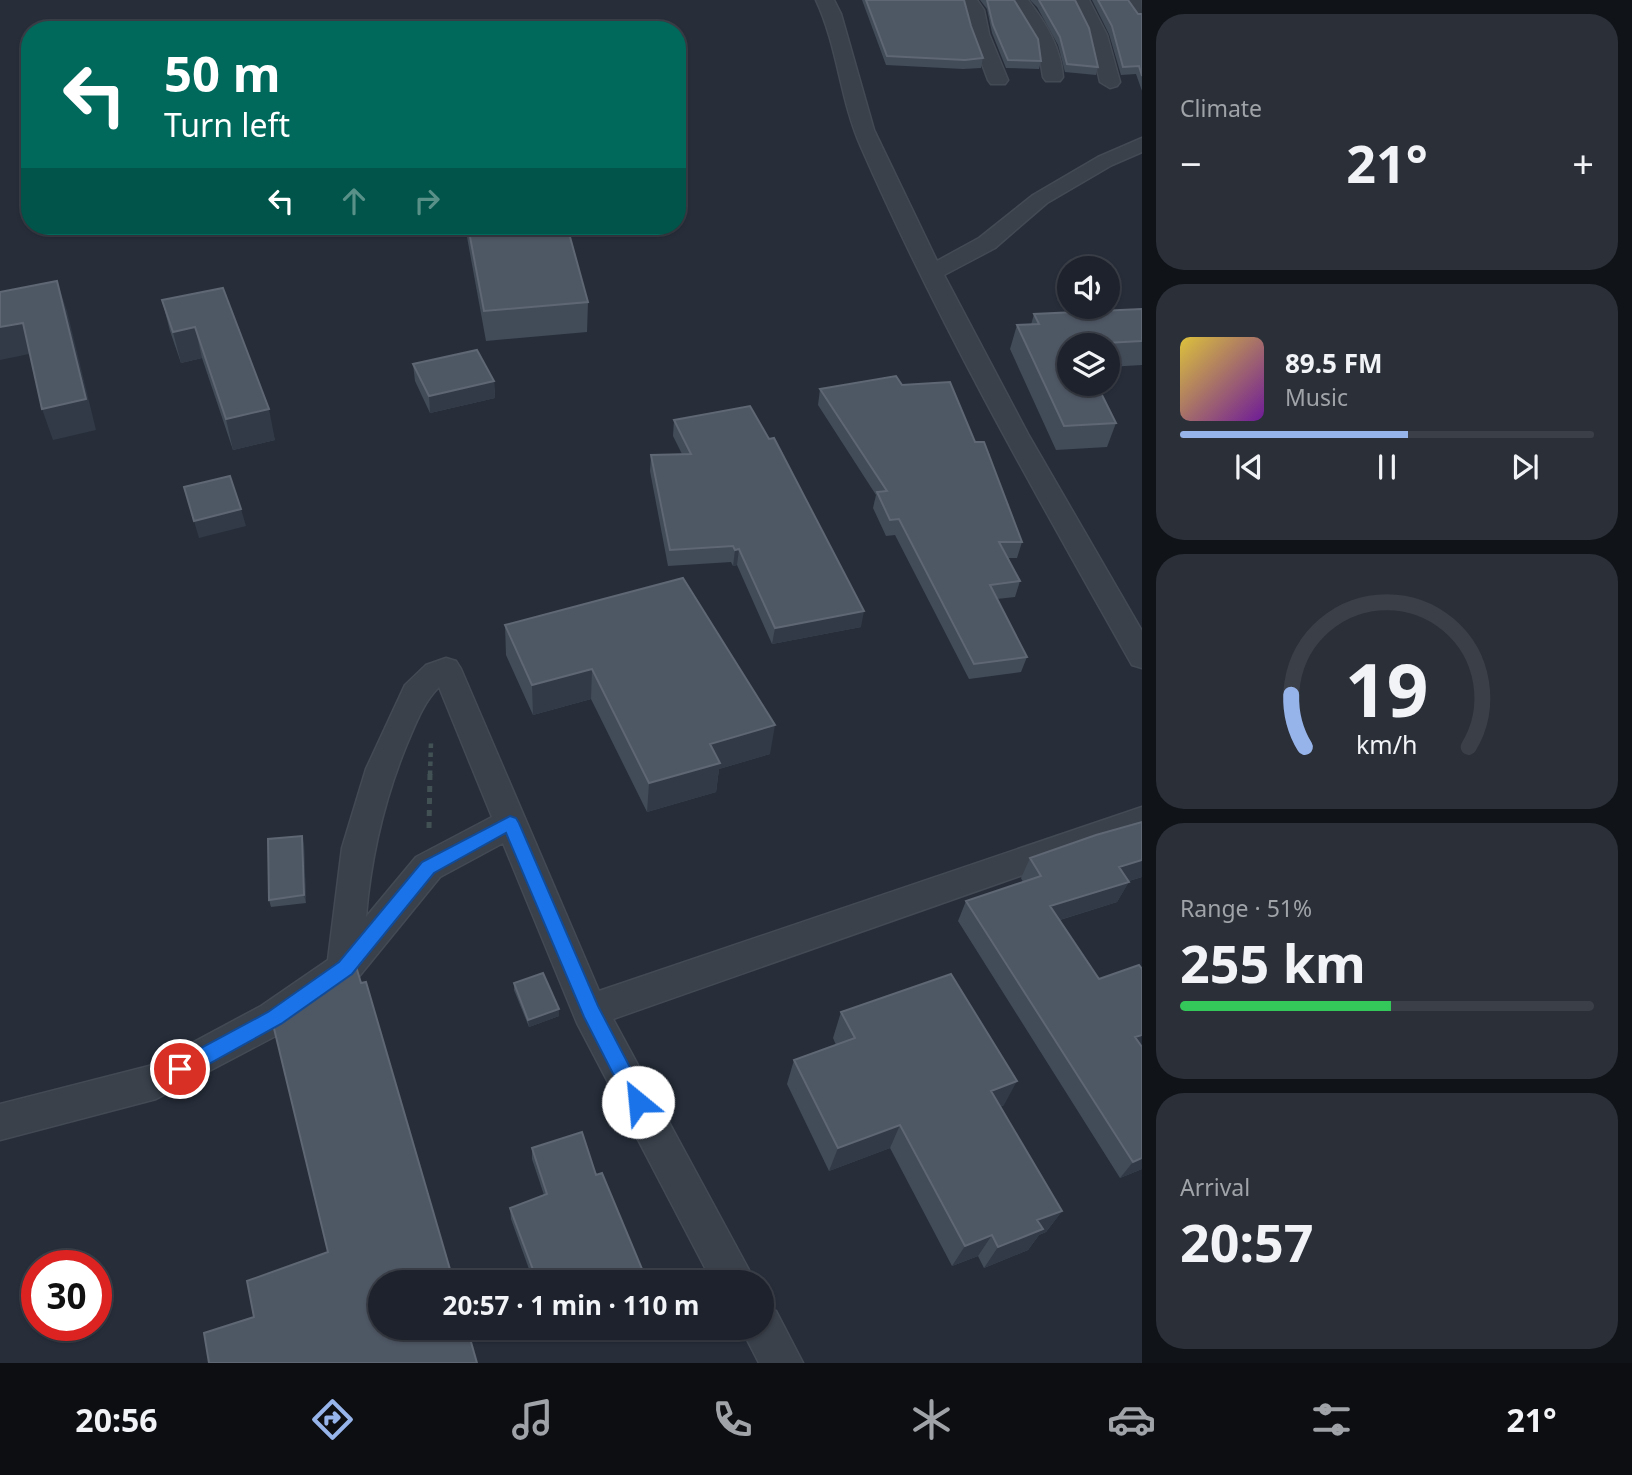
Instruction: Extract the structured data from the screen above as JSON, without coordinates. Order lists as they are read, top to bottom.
{
  "page": {
    "tile": [
      "Climate",
      ["Range · 51%", "255 km"],
      ["Arrival", "20:57"]
    ],
    "turn": ["50 m", "Turn left"],
    "heat": ["−", "21°", "+"],
    "song": ["89.5 FM", "Music"],
    "limit": "30",
    "trip": "20:57 · 1 min · 110 m",
    "tabs": ["20:56", "21°"],
    "gauge": ["19", "km/h"]
  }
}
